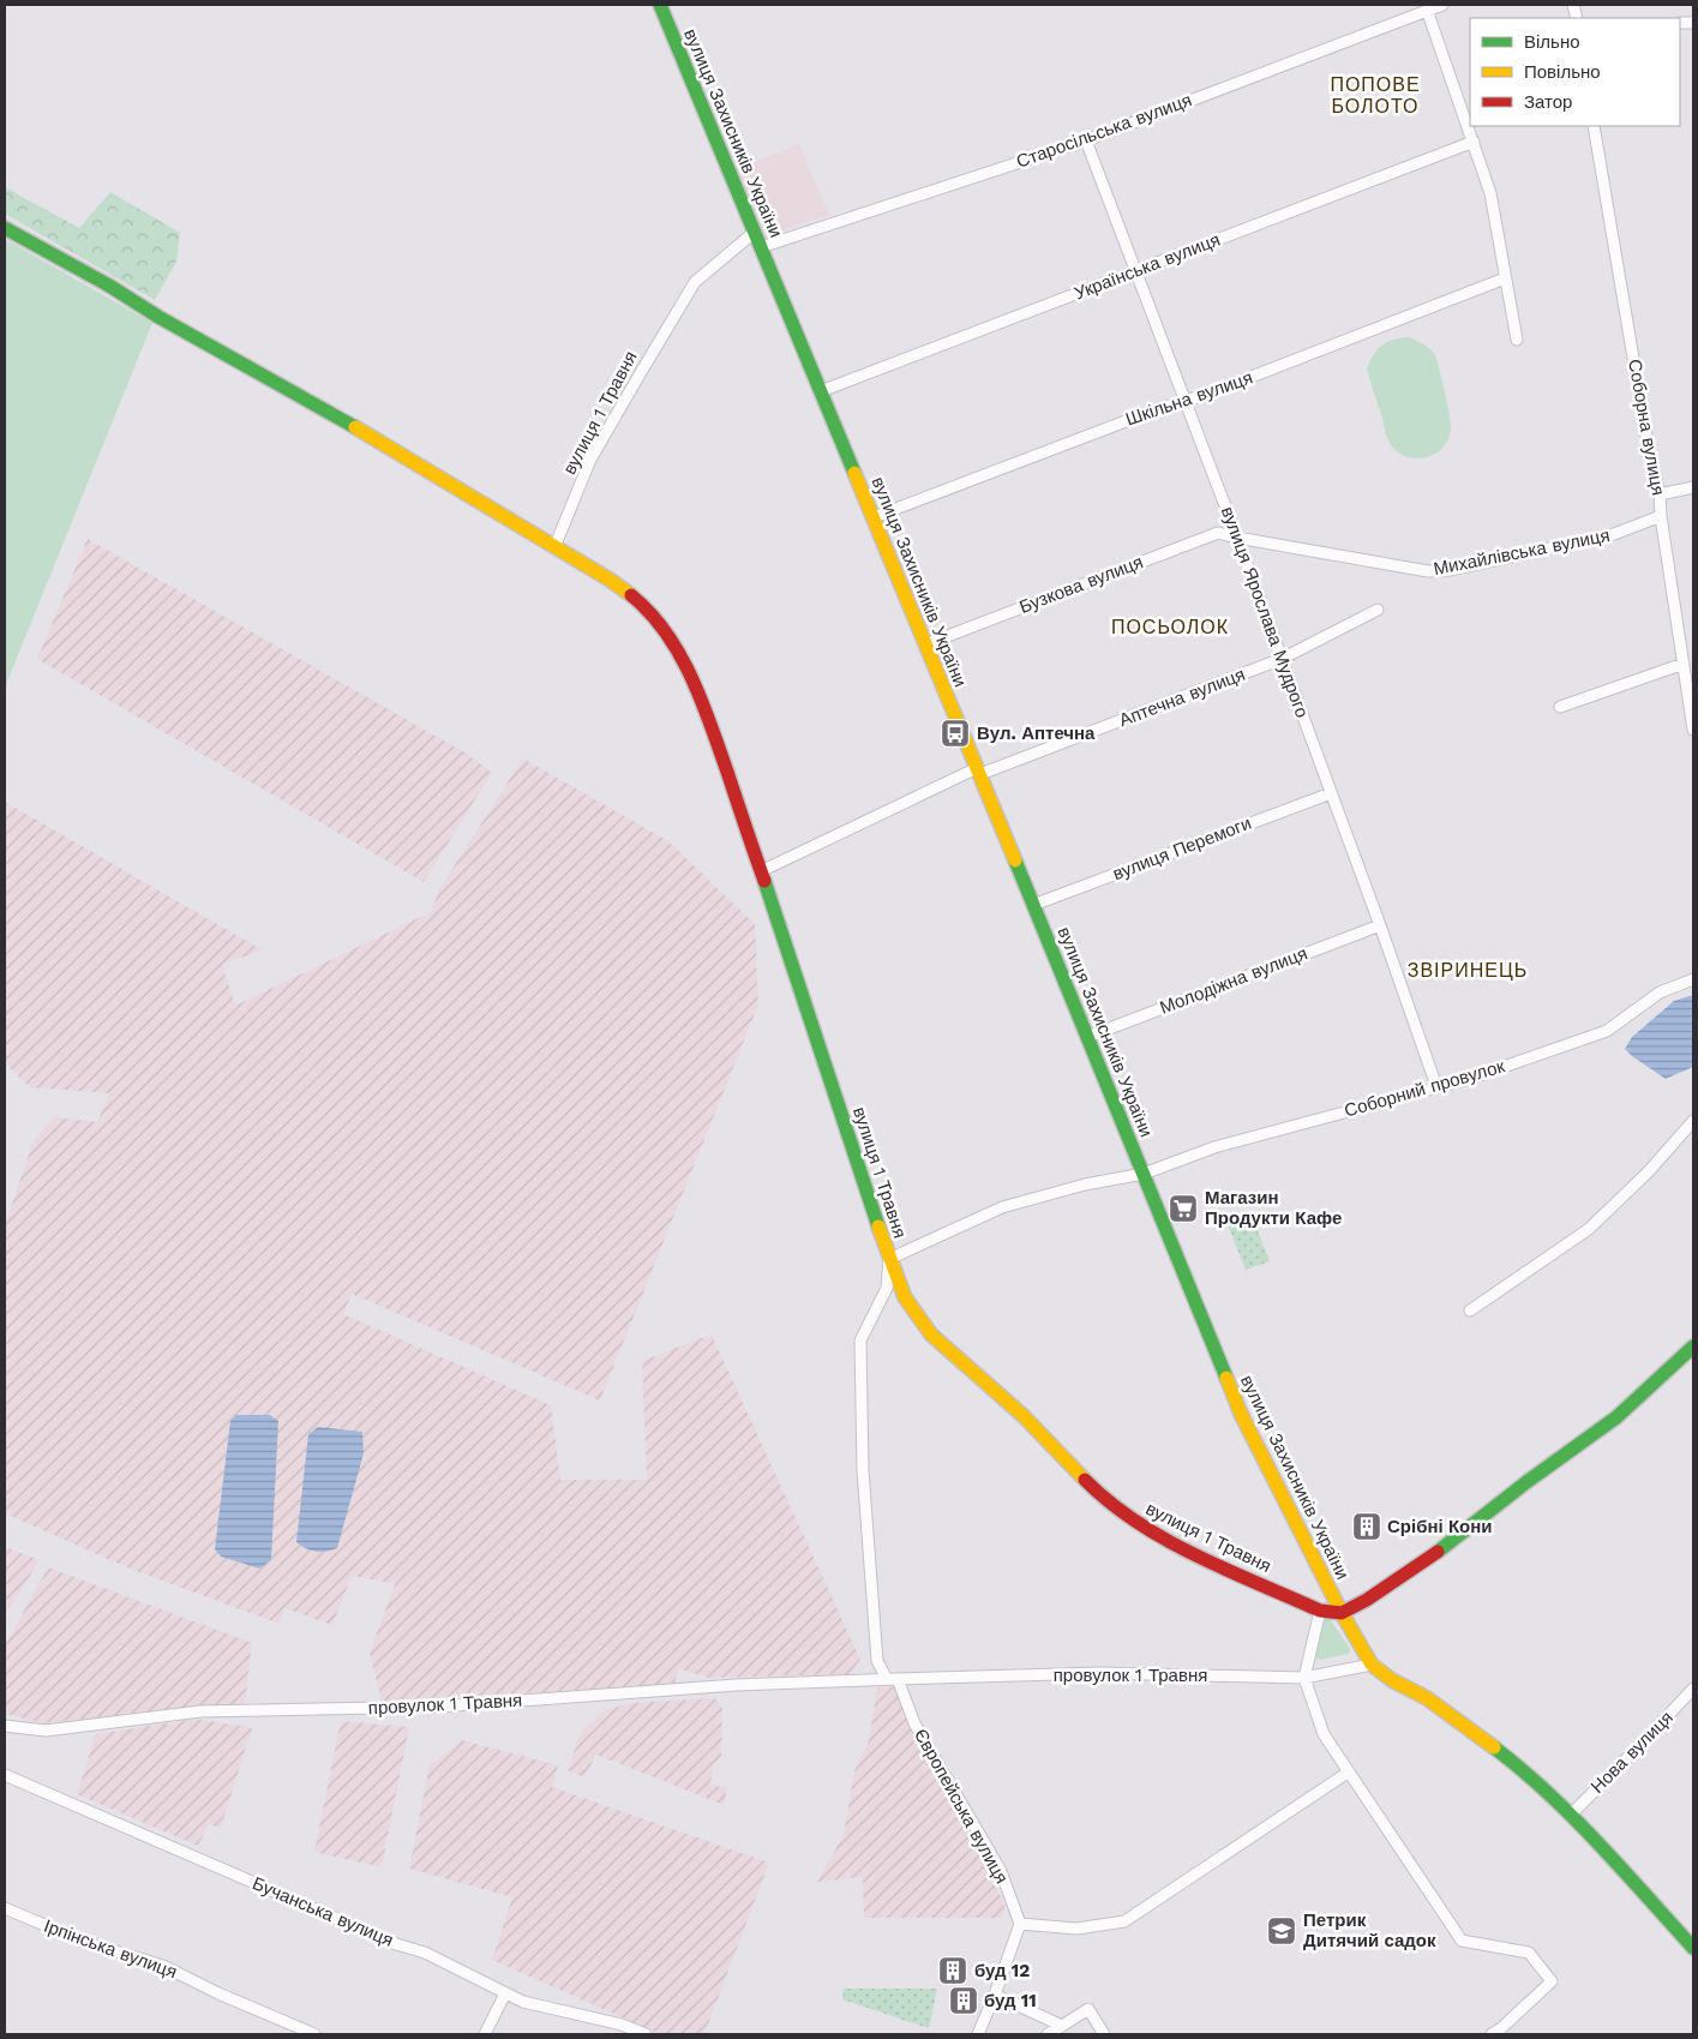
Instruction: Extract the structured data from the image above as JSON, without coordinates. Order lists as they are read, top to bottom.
{
  "streets": {
    "street": [
      "Старосільська вулиця",
      "вулиця Захисників України",
      "Українська вулиця",
      "Шкільна вулиця",
      "вулиця 1 Травня",
      "Соборна вулиця",
      "Михайлівська вулиця",
      "Бузкова вулиця",
      "вулиця Ярослава Мудрого",
      "Аптечна вулиця",
      "вулиця Перемоги",
      "Молодіжна вулиця",
      "Соборний провулок",
      "провулок 1 Травня",
      "Нова вулиця",
      "Європейська вулиця",
      "Бучанська вулиця",
      "Ірпінська вулиця"
    ]
  },
  "crossings": [
    ["Старосільська вулиця", "вулиця Захисників України"],
    ["Старосільська вулиця", "вулиця Ярослава Мудрого"],
    ["вулиця Захисників України", "Українська вулиця"],
    ["вулиця Захисників України", "Шкільна вулиця"],
    ["вулиця Захисників України", "вулиця 1 Травня"],
    ["вулиця Захисників України", "Бузкова вулиця"],
    ["вулиця Захисників України", "Аптечна вулиця"],
    ["вулиця Захисників України", "вулиця Перемоги"],
    ["вулиця Захисників України", "Молодіжна вулиця"],
    ["вулиця Захисників України", "Соборний провулок"],
    ["вулиця Захисників України", "провулок 1 Травня"],
    ["вулиця Захисників України", "Нова вулиця"],
    ["Українська вулиця", "вулиця Ярослава Мудрого"],
    ["Шкільна вулиця", "вулиця Ярослава Мудрого"],
    ["вулиця 1 Травня", "Аптечна вулиця"],
    ["вулиця 1 Травня", "Соборний провулок"],
    ["Соборна вулиця", "Михайлівська вулиця"],
    ["Михайлівська вулиця", "Бузкова вулиця"],
    ["Михайлівська вулиця", "вулиця Ярослава Мудрого"],
    ["Бузкова вулиця", "вулиця Ярослава Мудрого"],
    ["вулиця Ярослава Мудрого", "Аптечна вулиця"],
    ["вулиця Ярослава Мудрого", "вулиця Перемоги"],
    ["вулиця Ярослава Мудрого", "Молодіжна вулиця"],
    ["вулиця Ярослава Мудрого", "Соборний провулок"],
    ["провулок 1 Травня", "Європейська вулиця"]
  ],
  "districts": ["ПОПОВЕ БОЛОТО", "ПОСЬОЛОК", "ЗВІРИНЕЦЬ"],
  "places": {
    "bus stop": ["Вул. Аптечна"],
    "supermarket": ["Магазин Продукти Кафе"],
    "building": ["Срібні Кони", "буд 12", "буд 11"],
    "school or university": ["Петрик Дитячий садок"]
  },
  "legend": ["Вільно", "Повільно", "Затор"]
}
